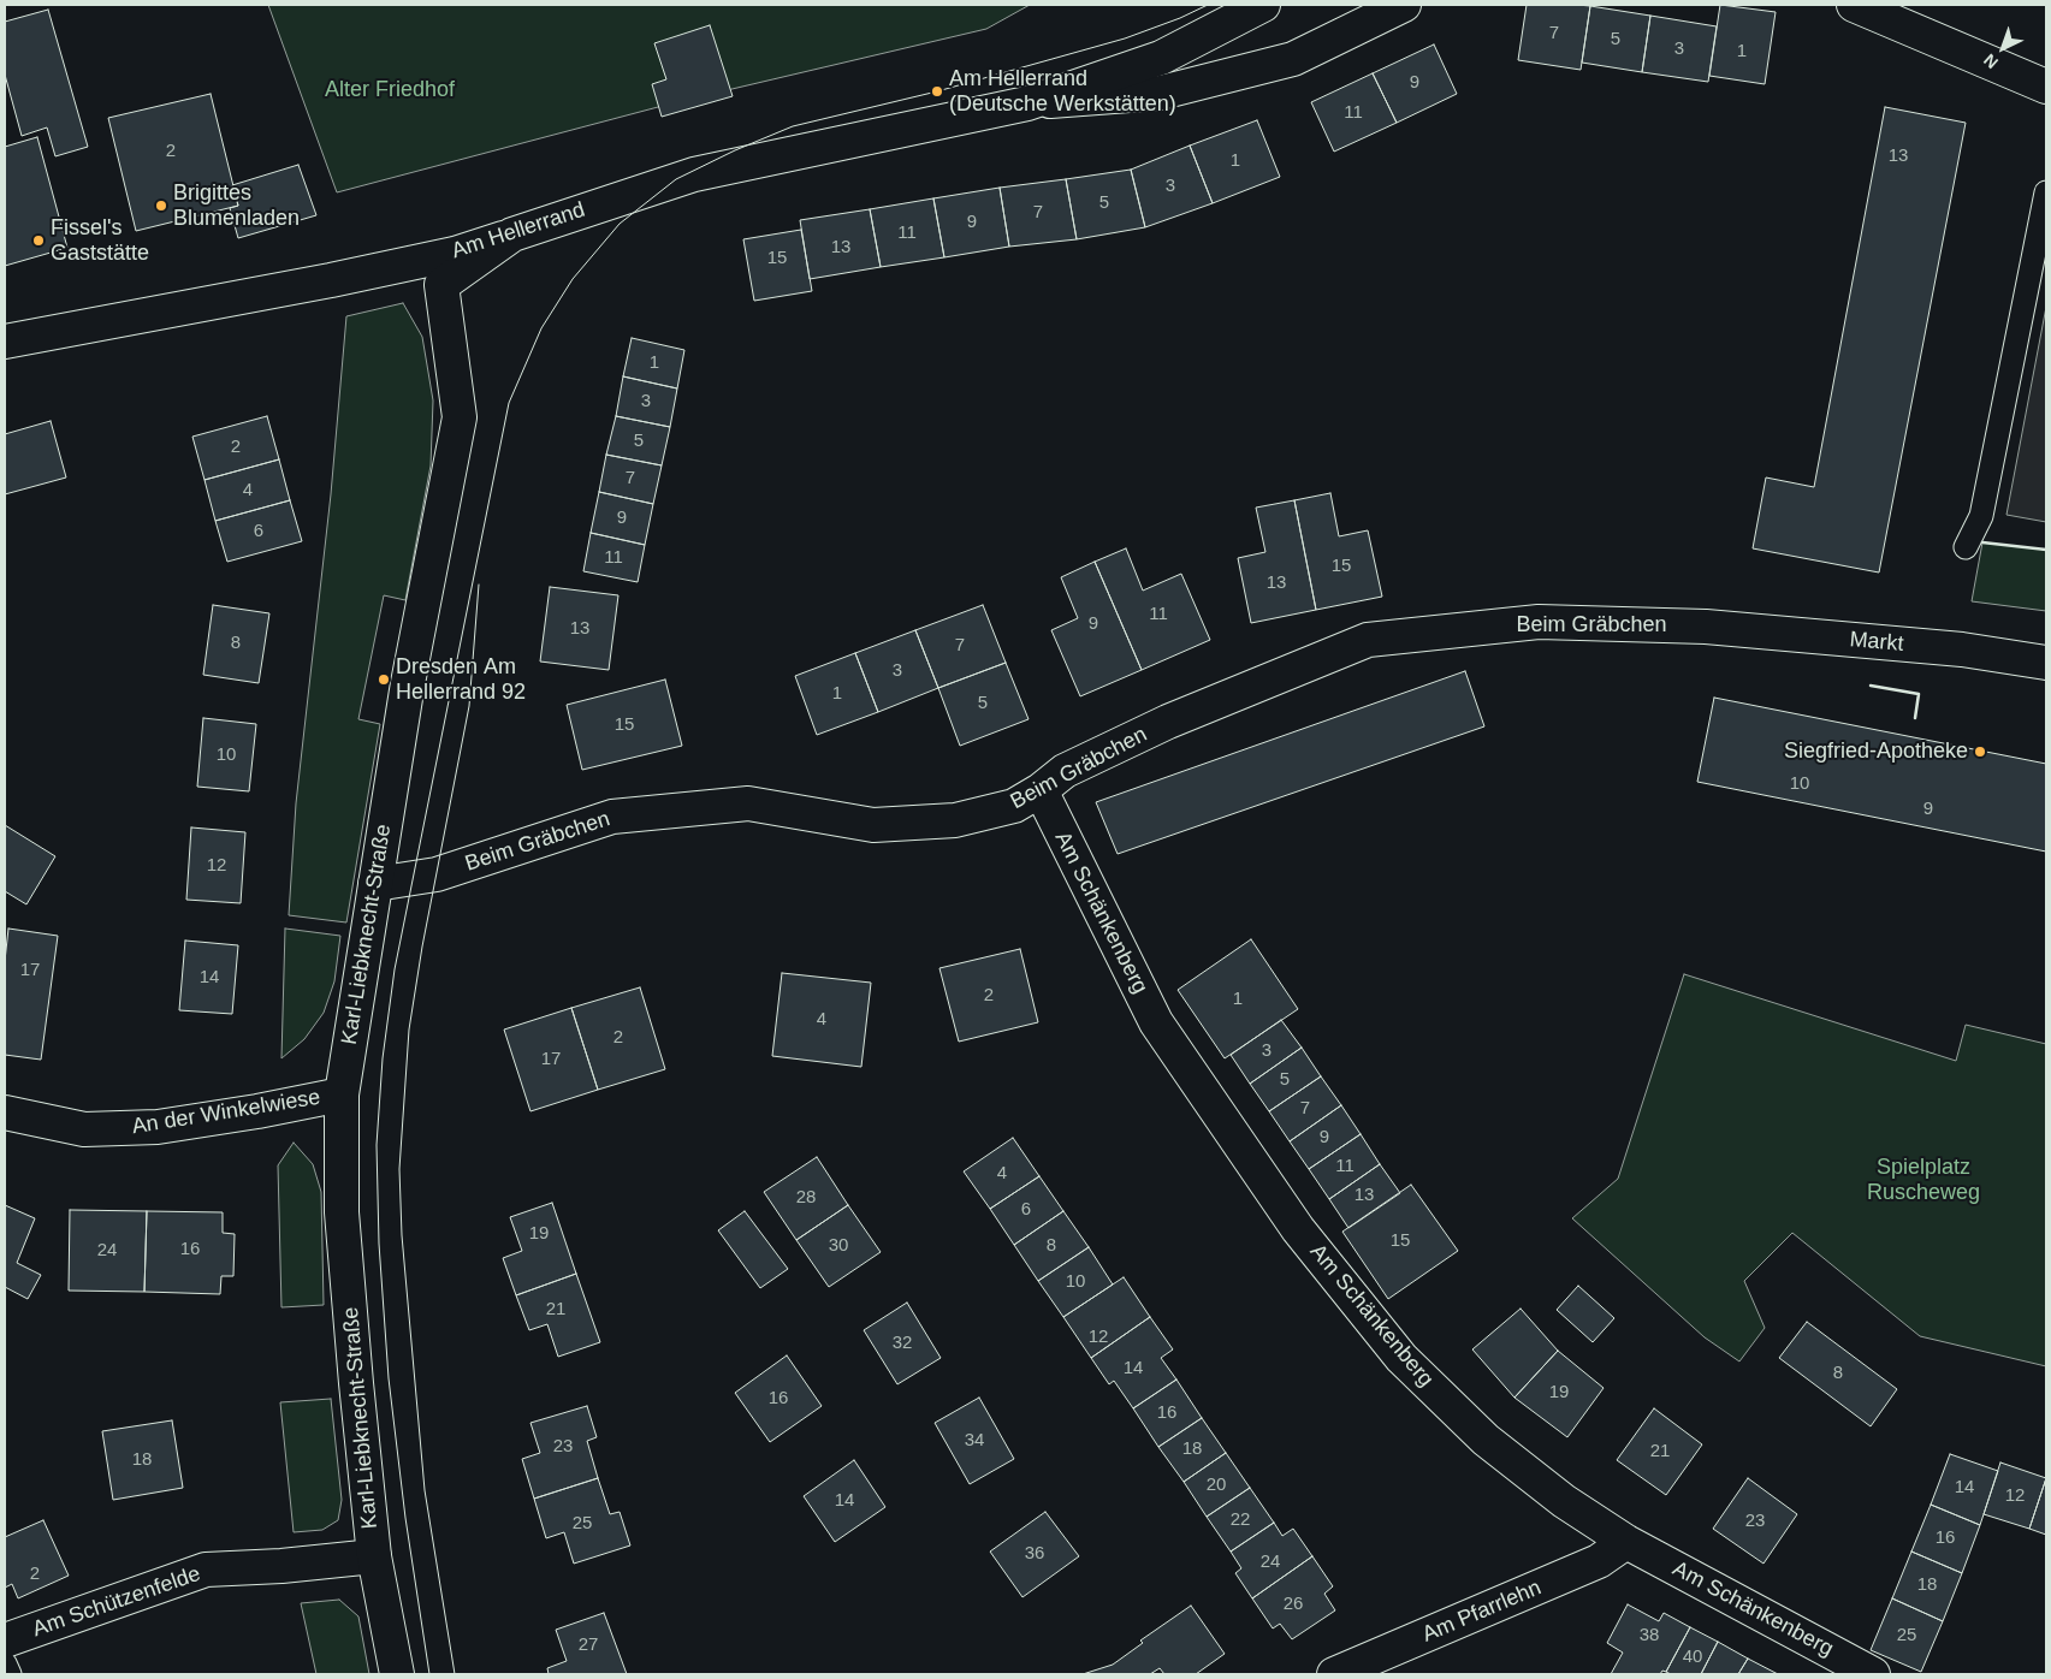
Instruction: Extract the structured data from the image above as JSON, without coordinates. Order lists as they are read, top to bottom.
{
  "streets": {
    "street": [
      "Am Hellerrand",
      "Beim Gräbchen",
      "Markt",
      "Am Schänkenberg",
      "Karl-Liebknecht-Straße",
      "An der Winkelwiese",
      "Am Schützenfelde",
      "Am Pfarrlehn"
    ]
  },
  "crossings": [
    ["Am Hellerrand", "Karl-Liebknecht-Straße"],
    ["Beim Gräbchen", "Markt"],
    ["Beim Gräbchen", "Am Schänkenberg"],
    ["Beim Gräbchen", "Karl-Liebknecht-Straße"],
    ["Am Schänkenberg", "Am Pfarrlehn"],
    ["Karl-Liebknecht-Straße", "An der Winkelwiese"],
    ["Karl-Liebknecht-Straße", "Am Schützenfelde"]
  ],
  "parks": ["Alter Friedhof", "Spielplatz Ruscheweg"],
  "places": [
    "Am Hellerrand (Deutsche Werkstätten)",
    "Brigittes Blumenladen",
    "Fissel's Gaststätte",
    "Dresden Am Hellerrand 92",
    "Siegfried-Apotheke"
  ],
  "house_numbers": [
    "7",
    "5",
    "3",
    "1",
    "9",
    "11",
    "2",
    "13",
    "1",
    "3",
    "5",
    "7",
    "9",
    "11",
    "13",
    "15",
    "1",
    "3",
    "5",
    "2",
    "7",
    "4",
    "9",
    "6",
    "11",
    "15",
    "13",
    "11",
    "9",
    "13",
    "8",
    "7",
    "3",
    "1",
    "5",
    "15",
    "10",
    "10",
    "9",
    "12",
    "17",
    "14",
    "2",
    "1",
    "4",
    "2",
    "3",
    "17",
    "5",
    "7",
    "9",
    "11",
    "4",
    "13",
    "28",
    "6",
    "19",
    "15",
    "30",
    "8",
    "16",
    "24",
    "10",
    "21",
    "12",
    "32",
    "14",
    "8",
    "19",
    "16",
    "16",
    "34",
    "23",
    "18",
    "21",
    "18",
    "20",
    "14",
    "12",
    "14",
    "22",
    "23",
    "25",
    "16",
    "36",
    "24",
    "2",
    "18",
    "26",
    "38",
    "25",
    "27",
    "40"
  ],
  "north": "bottom left"
}
